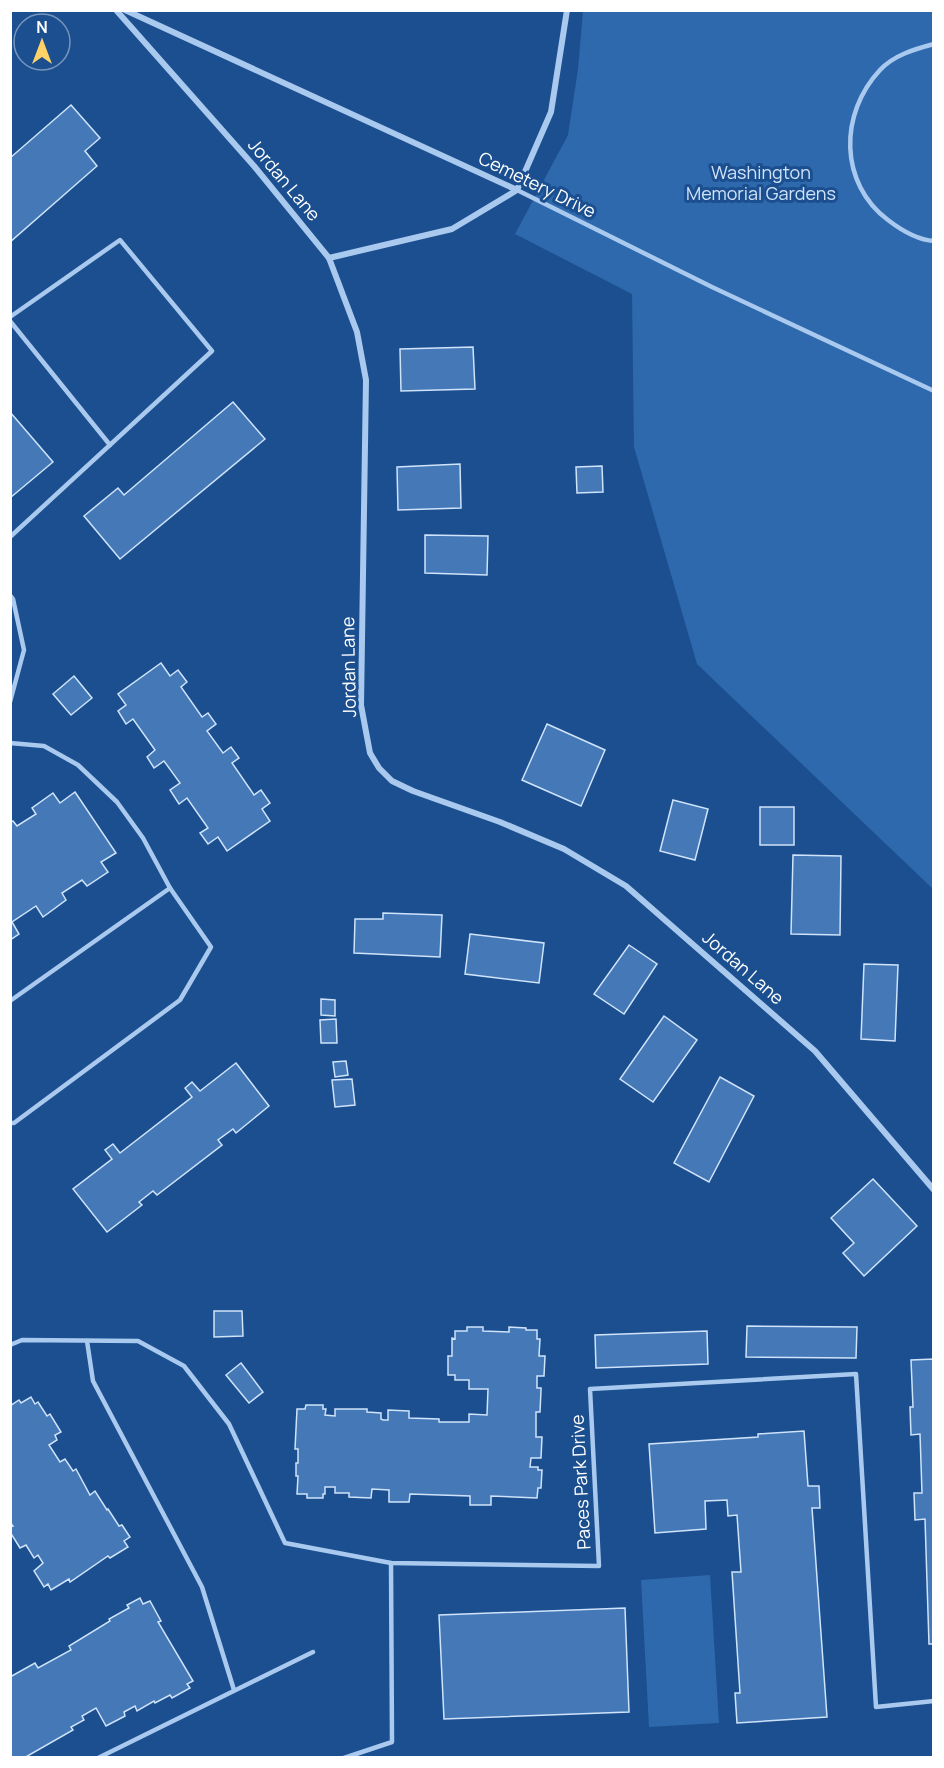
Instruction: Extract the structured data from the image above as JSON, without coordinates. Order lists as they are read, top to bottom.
{
  "streets": {
    "street": ["Jordan Lane", "Cemetery Drive"],
    "lane": ["Paces Park Drive"]
  },
  "parks": ["Washington Memorial Gardens"],
  "north": "top"
}
